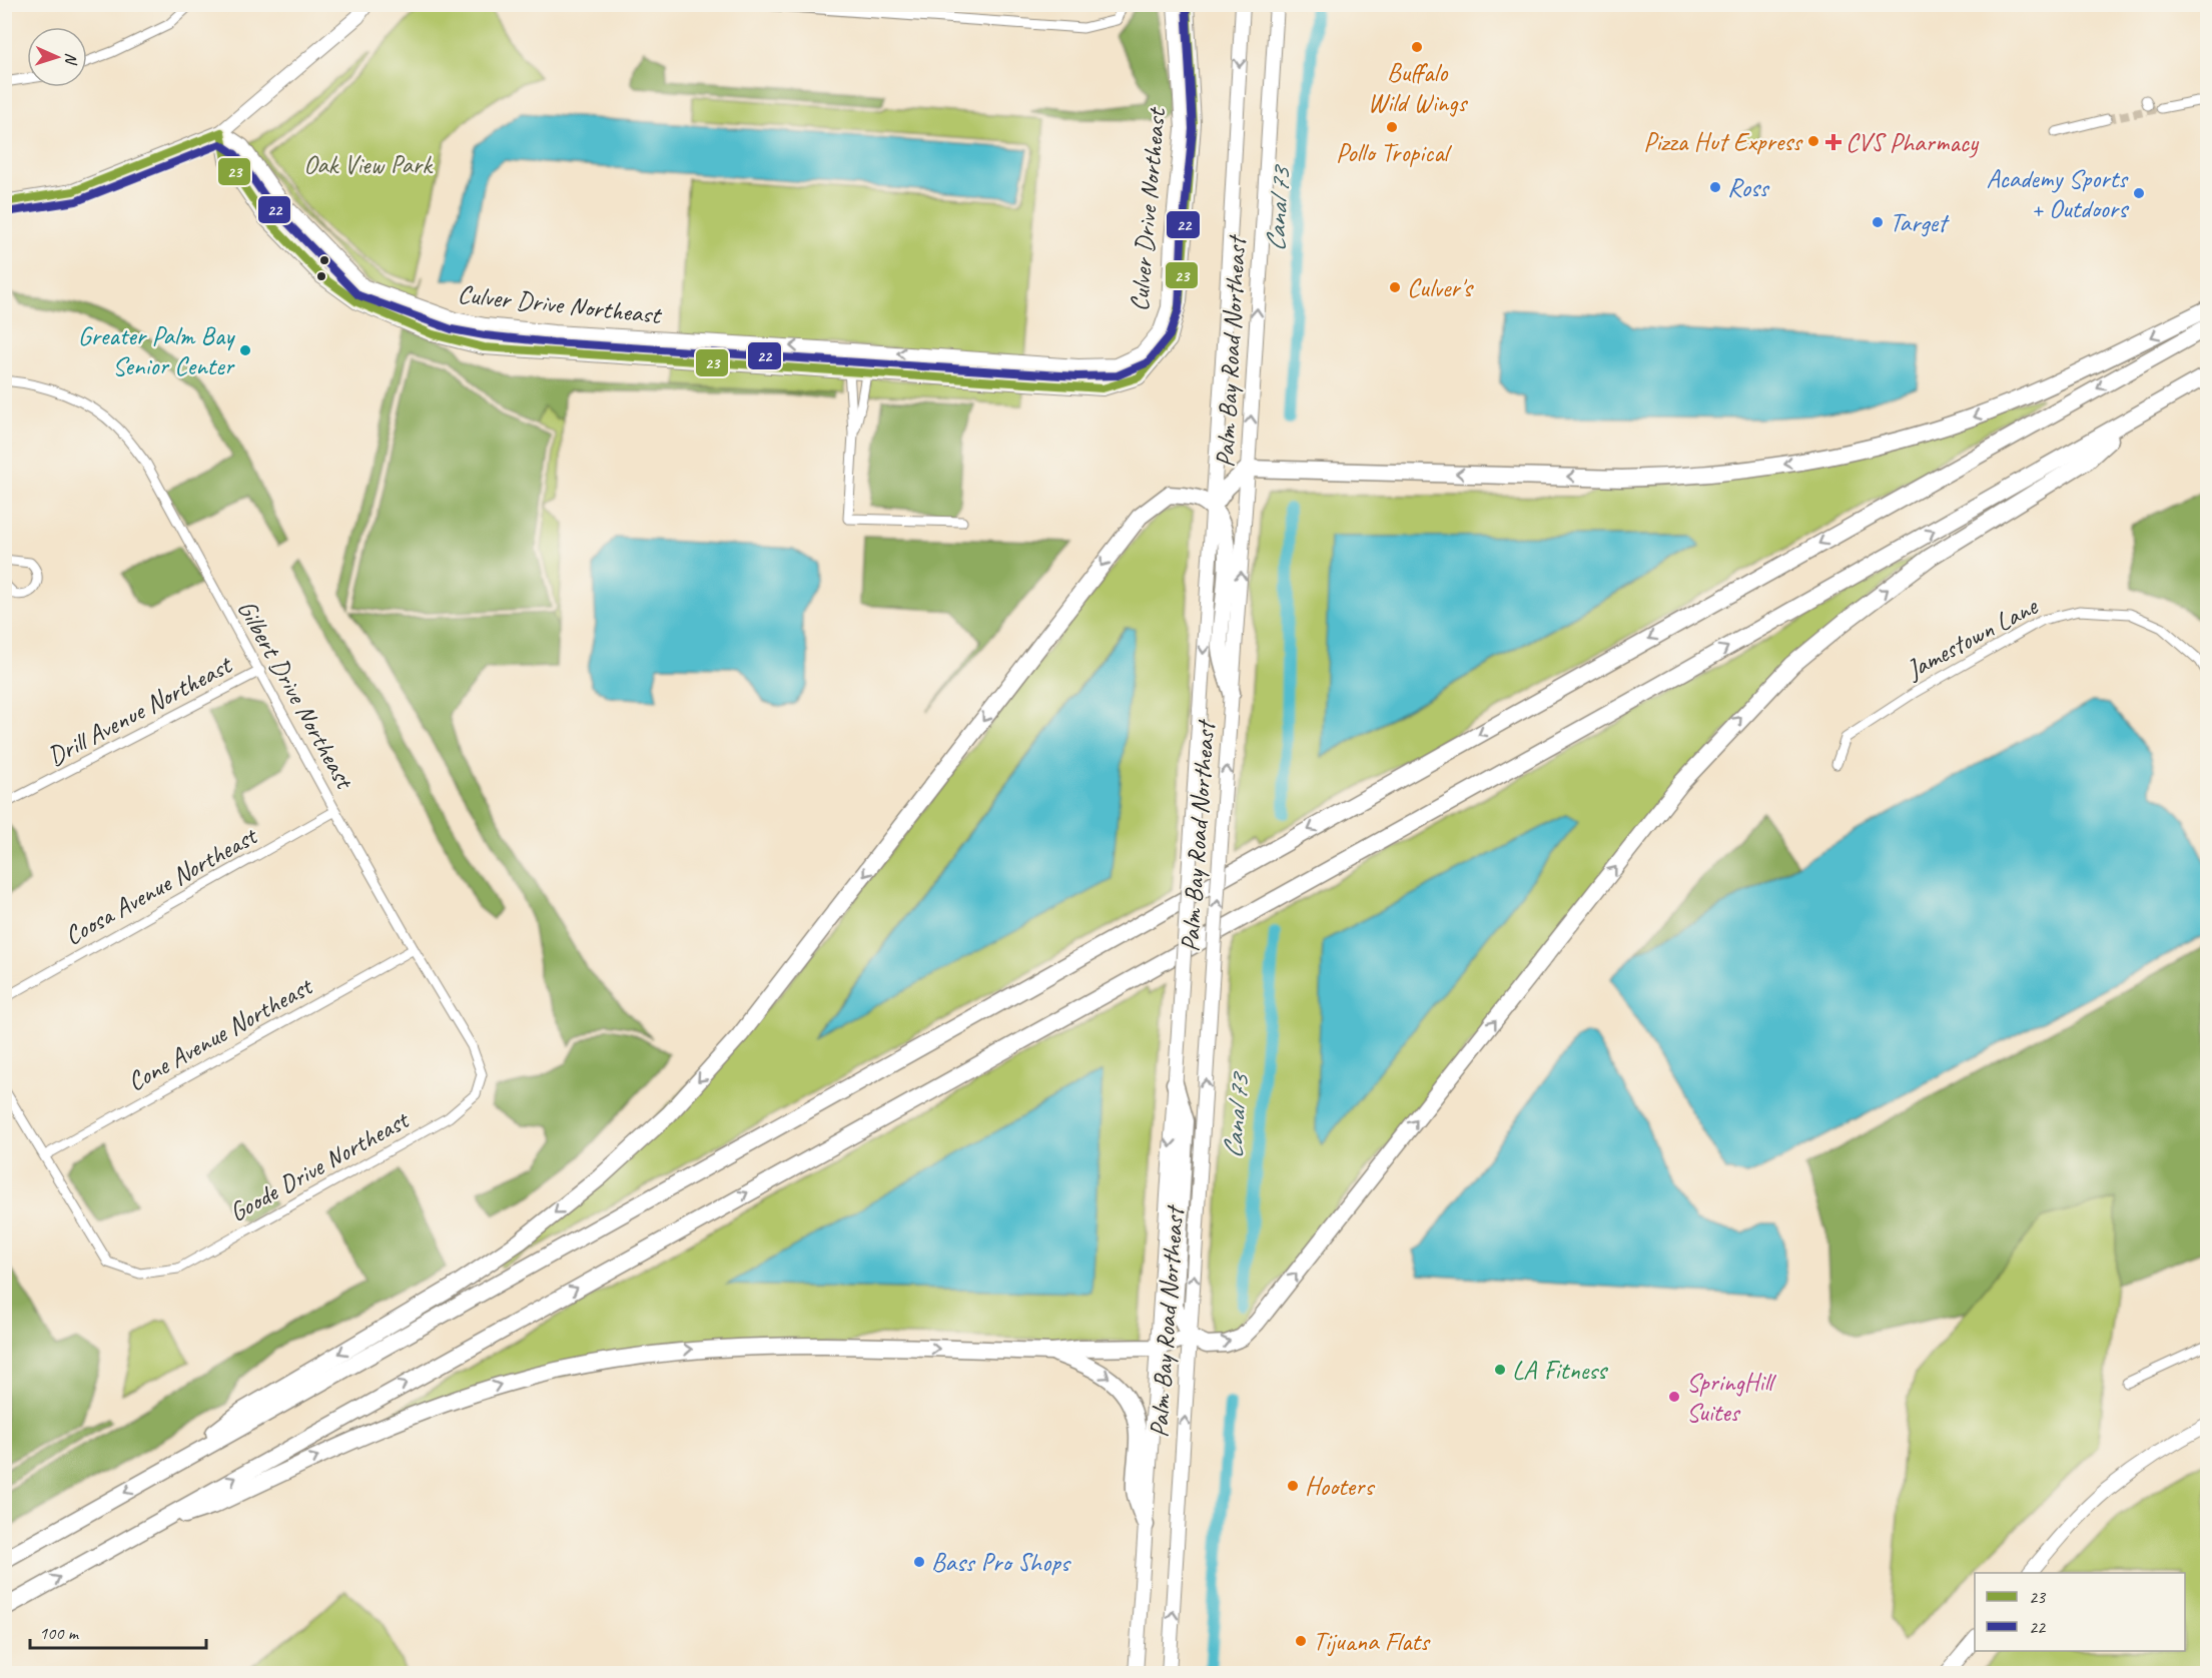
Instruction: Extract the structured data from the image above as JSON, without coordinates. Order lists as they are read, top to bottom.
{
  "streets": {
    "street": [
      "Culver Drive Northeast",
      "Palm Bay Road Northeast",
      "Jamestown Lane",
      "Gilbert Drive Northeast",
      "Drill Avenue Northeast",
      "Coosa Avenue Northeast",
      "Cone Avenue Northeast",
      "Goode Drive Northeast"
    ]
  },
  "crossings": [
    ["Gilbert Drive Northeast", "Drill Avenue Northeast"],
    ["Gilbert Drive Northeast", "Coosa Avenue Northeast"],
    ["Gilbert Drive Northeast", "Cone Avenue Northeast"],
    ["Gilbert Drive Northeast", "Goode Drive Northeast"],
    ["Cone Avenue Northeast", "Goode Drive Northeast"]
  ],
  "water": ["Canal 73"],
  "parks": ["Oak View Park"],
  "places": {
    "other": [
      "Buffalo Wild Wings",
      "Pollo Tropical",
      "Pizza Hut Express",
      "Ross",
      "Academy Sports + Outdoors",
      "Target",
      "Culver's",
      "Greater Palm Bay Senior Center",
      "LA Fitness",
      "SpringHill Suites",
      "Hooters",
      "Bass Pro Shops",
      "Tijuana Flats"
    ],
    "health": ["CVS Pharmacy"]
  },
  "lines": ["transit line 23", "transit line 22"],
  "legend": ["23", "22"],
  "scale_bar": "100 m",
  "north": "right"
}
